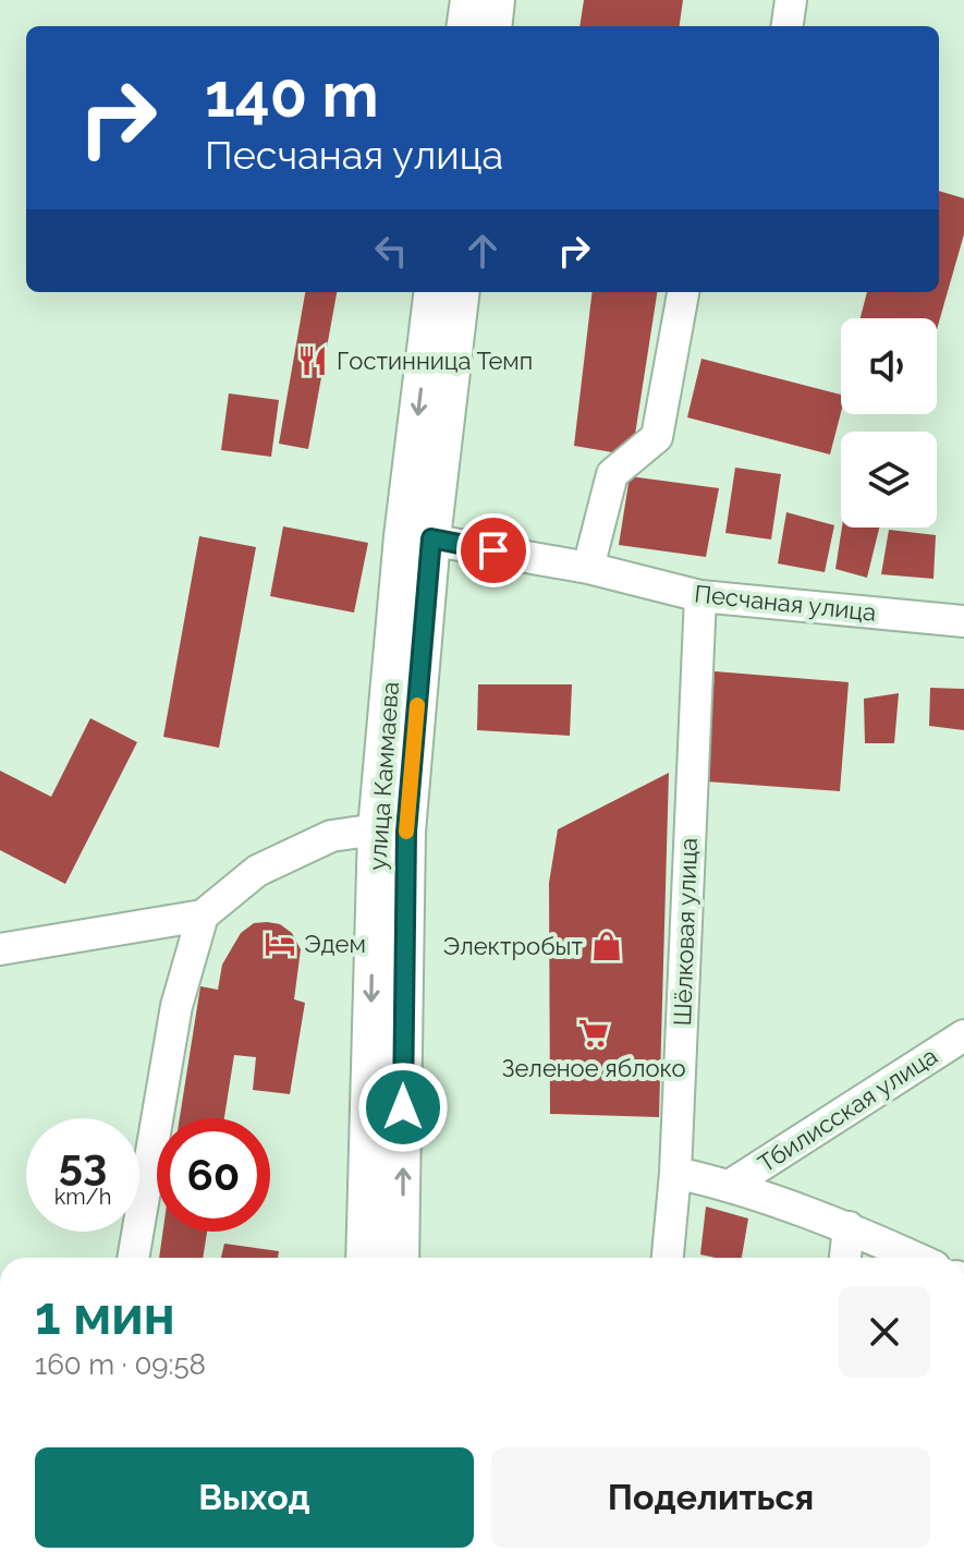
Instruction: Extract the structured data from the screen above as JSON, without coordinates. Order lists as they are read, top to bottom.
{
  "streets": {
    "main road": ["улица Каммаева"],
    "street": ["Песчаная улица", "Шёлковая улица", "Тбилисская улица"]
  },
  "crossings": [
    ["Песчаная улица", "улица Каммаева"],
    ["Песчаная улица", "Шёлковая улица"]
  ],
  "places": {
    "restaurant": ["Гостинница Темп"],
    "hotel": ["Эдем"],
    "shop": ["Электробыт"],
    "supermarket": ["Зеленое яблоко"]
  },
  "page": {
    "turn": ["140 m", "Песчаная улица"],
    "speed": "53 km/h",
    "limit": "60",
    "heading": ["1 мин", "160 m · 09:58"],
    "buttons": ["Выход", "Поделиться"]
  }
}
